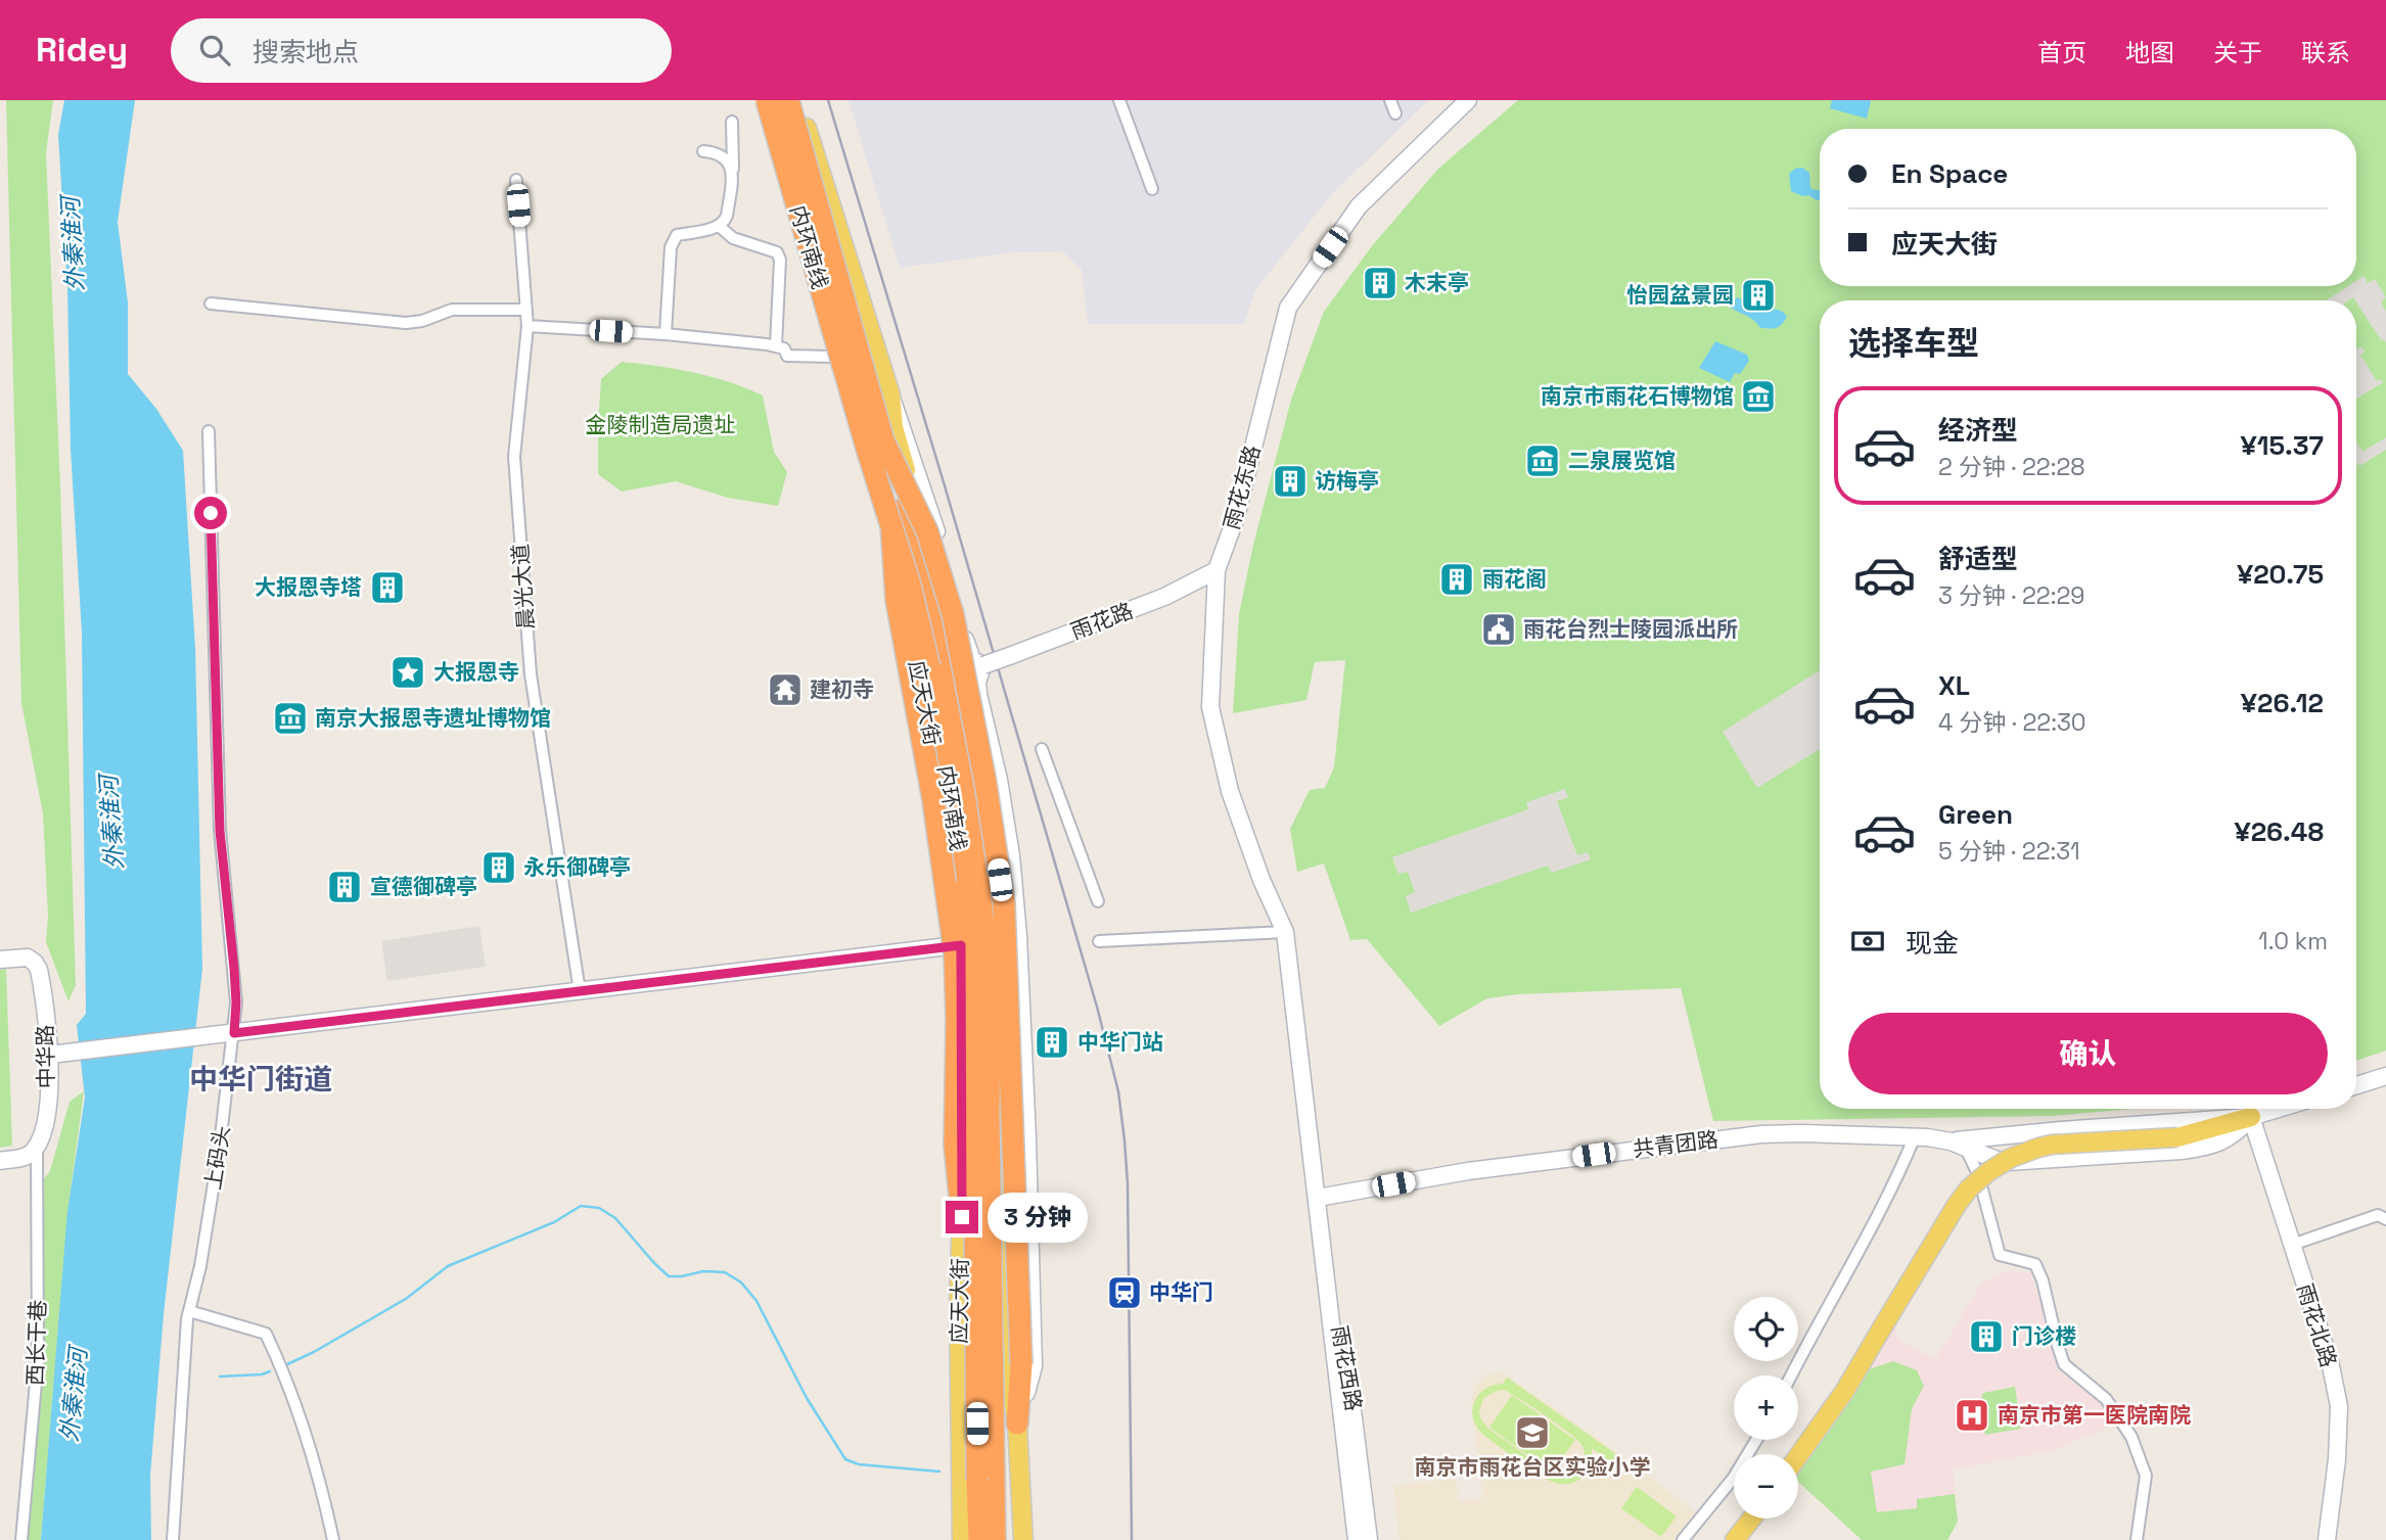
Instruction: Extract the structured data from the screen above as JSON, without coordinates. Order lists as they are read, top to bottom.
{
  "streets": {
    "highway": ["内环南线"],
    "main road": ["应天大街"],
    "street": [
      "雨花东路",
      "晨光大道",
      "雨花路",
      "中华路",
      "共青团路",
      "上码头",
      "雨花北路",
      "西长干巷",
      "雨花西路"
    ]
  },
  "crossings": [
    ["雨花东路", "雨花路"],
    ["雨花东路", "雨花西路"],
    ["雨花路", "应天大街"],
    ["中华路", "西长干巷"],
    ["共青团路", "雨花北路"],
    ["共青团路", "雨花西路"]
  ],
  "districts": ["中华门街道"],
  "water": ["外秦淮河"],
  "parks": ["金陵制造局遗址"],
  "places": {
    "building": [
      "木末亭",
      "怡园盆景园",
      "访梅亭",
      "雨花阁",
      "大报恩寺塔",
      "永乐御碑亭",
      "宣德御碑亭",
      "中华门站",
      "门诊楼"
    ],
    "museum": ["南京市雨花石博物馆", "二泉展览馆", "南京大报恩寺遗址博物馆"],
    "public building": ["雨花台烈士陵园派出所"],
    "place": ["大报恩寺"],
    "temple": ["建初寺"],
    "station": ["中华门"],
    "hospital": ["南京市第一医院南院"],
    "school or university": ["南京市雨花台区实验小学"]
  },
  "page": {
    "header": "Ridey",
    "search": "搜索地点",
    "nav": [
      "首页",
      "地图",
      "关于",
      "联系"
    ],
    "banner": ["En Space", "应天大街"],
    "heading": "选择车型",
    "list": [
      {
        "name": "经济型",
        "note": "2 分钟 · 22:28",
        "value": "¥15.37"
      },
      {
        "name": "舒适型",
        "note": "3 分钟 · 22:29",
        "value": "¥20.75"
      },
      {
        "name": "XL",
        "note": "4 分钟 · 22:30",
        "value": "¥26.12"
      },
      {
        "name": "Green",
        "note": "5 分钟 · 22:31",
        "value": "¥26.48"
      }
    ],
    "pay": ["现金", "1.0 km"],
    "buttons": "确认",
    "bubble": "3 分钟",
    "map_buttons": ["+", "−"]
  }
}
